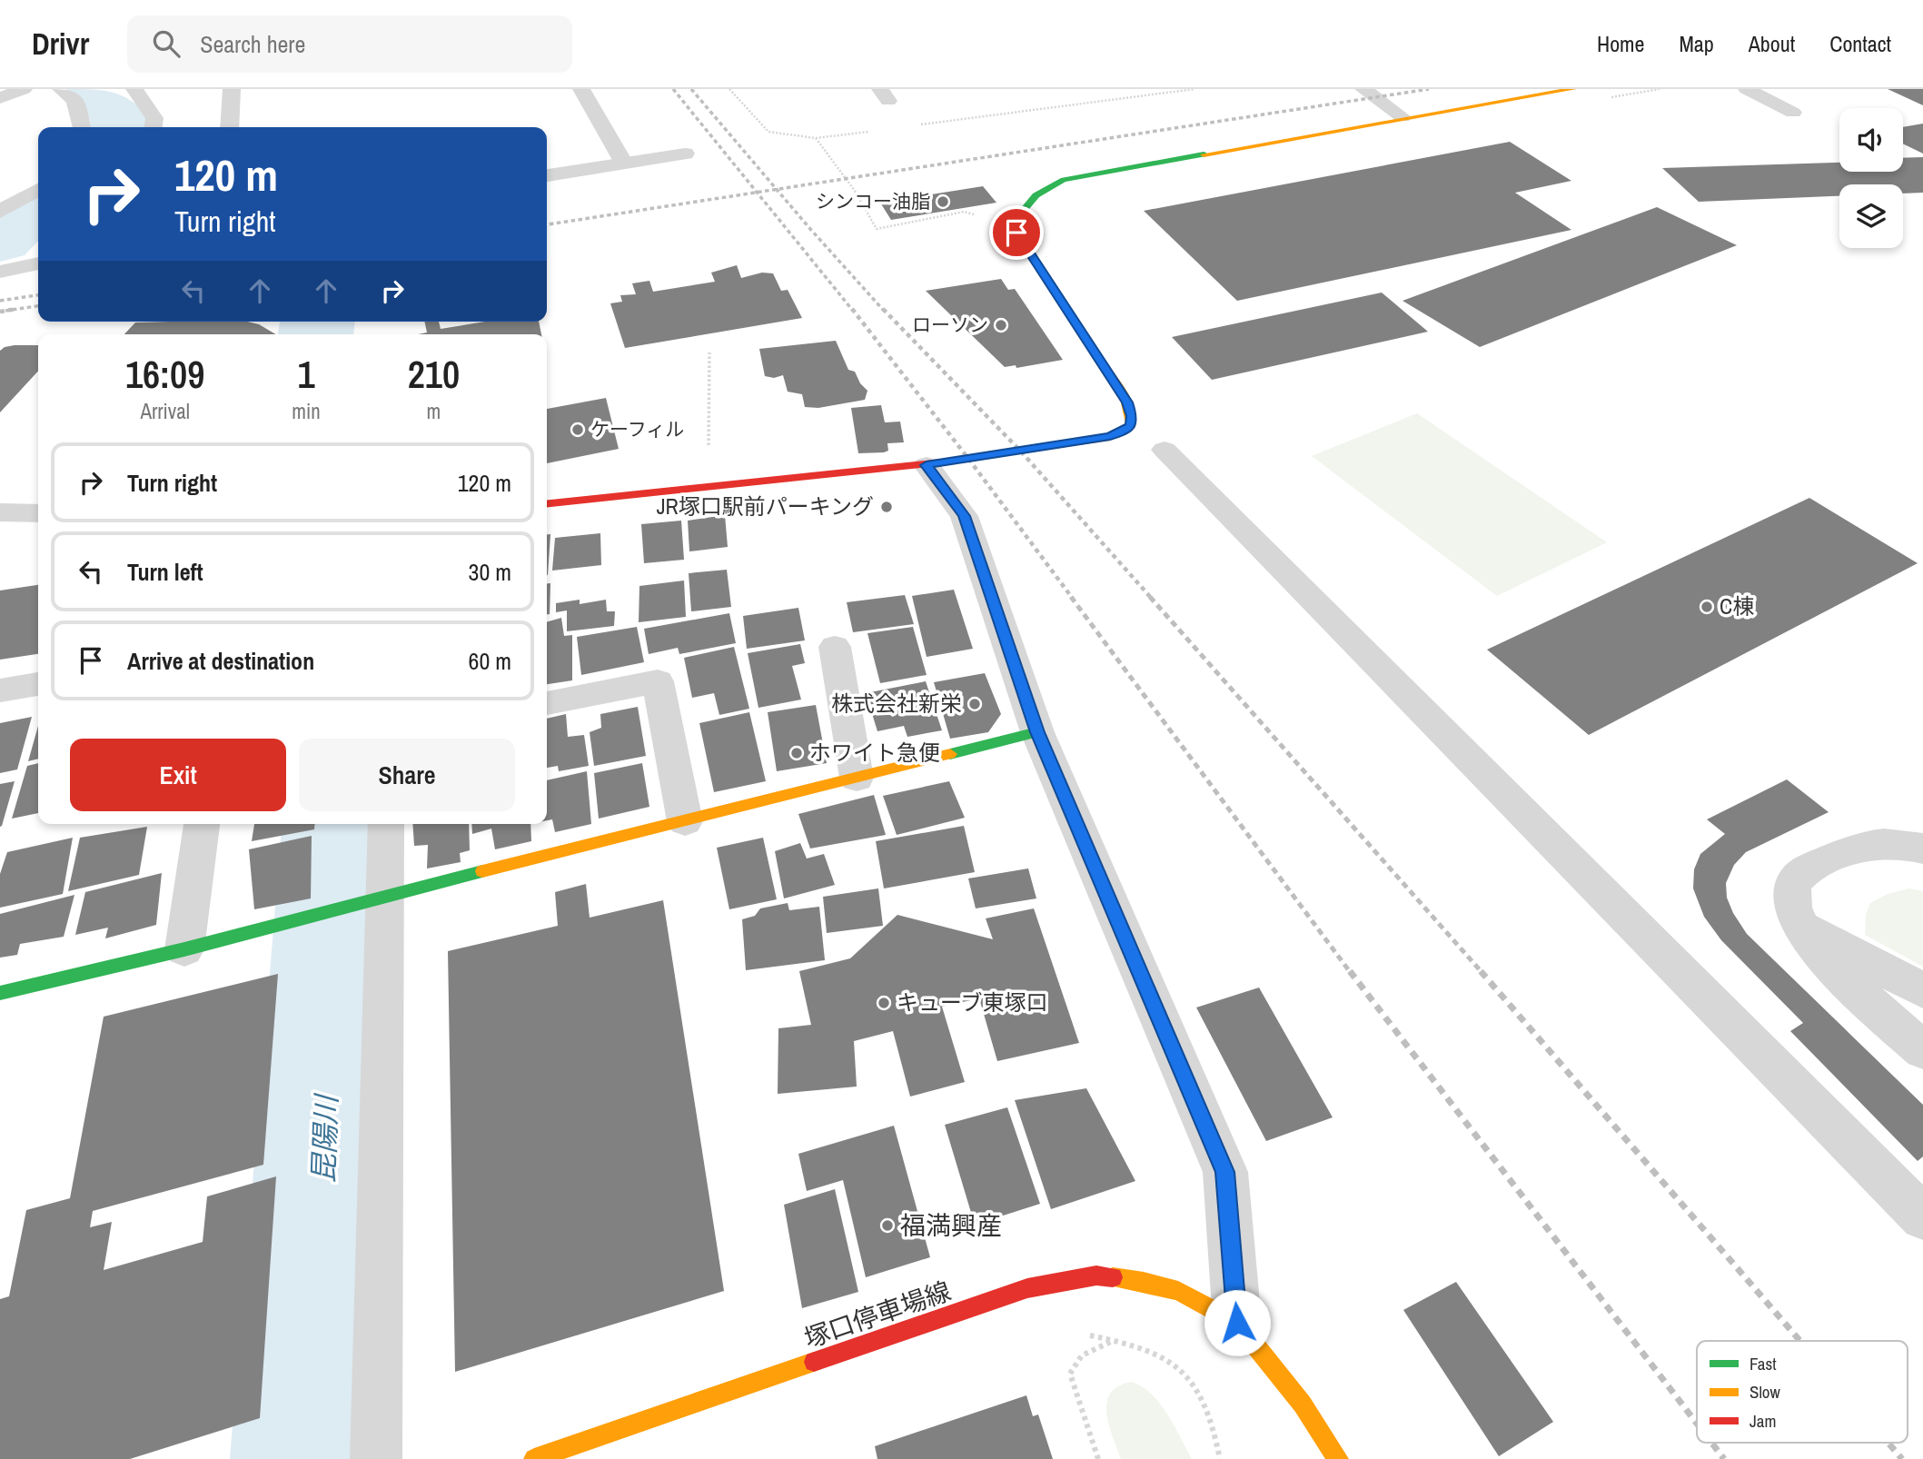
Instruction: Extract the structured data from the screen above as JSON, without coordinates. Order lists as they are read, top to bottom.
{
  "streets": {
    "street": ["塚口停車場線"]
  },
  "water": ["昆陽川"],
  "places": [
    "シンコー油脂",
    "ローソン",
    "ケーフィル",
    "JR塚口駅前パーキング",
    "C棟",
    "株式会社新栄",
    "ホワイト急便",
    "キューブ東塚口",
    "福満興産"
  ],
  "legend": ["Fast", "Slow", "Jam"],
  "page": {
    "header": "Drivr",
    "search": "Search here",
    "nav": [
      "Home",
      "Map",
      "About",
      "Contact"
    ],
    "turn": ["120 m", "Turn right"],
    "eta": [
      "16:09",
      "Arrival",
      "1",
      "min",
      "210",
      "m"
    ],
    "list": [
      {
        "name": "Turn right",
        "value": "120 m"
      },
      {
        "name": "Turn left",
        "value": "30 m"
      },
      {
        "name": "Arrive at destination",
        "value": "60 m"
      }
    ],
    "buttons": ["Exit", "Share"]
  }
}
